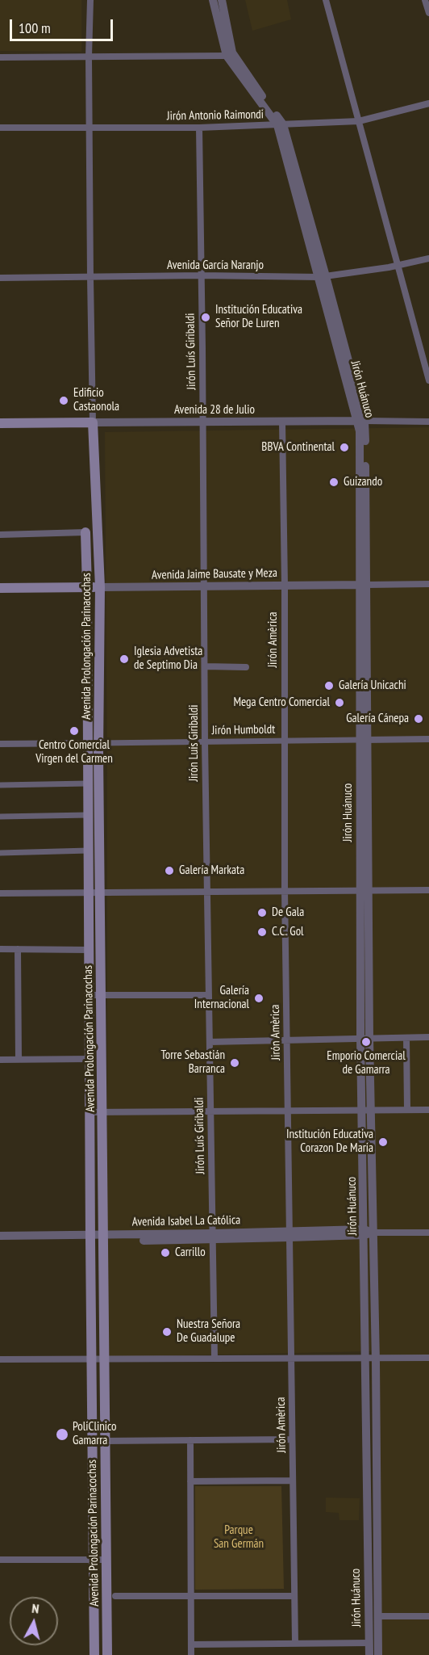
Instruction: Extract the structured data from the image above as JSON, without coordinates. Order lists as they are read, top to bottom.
{
  "streets": {
    "main road": ["Avenida 28 de Julio", "Avenida Jaime Bausate y Meza", "Avenida Prolongación Parinacochas"],
    "street": [
      "Jirón Antonio Raimondi",
      "Avenida García Naranjo",
      "Jirón Luís Giribaldi",
      "Jirón Huánuco",
      "Jirón Amèrica",
      "Jirón Humboldt",
      "Avenida Isabel La Católica"
    ]
  },
  "crossings": [
    ["Jirón Antonio Raimondi", "Jirón Luís Giribaldi"],
    ["Jirón Antonio Raimondi", "Jirón Huánuco"],
    ["Avenida García Naranjo", "Jirón Luís Giribaldi"],
    ["Avenida García Naranjo", "Jirón Huánuco"],
    ["Jirón Luís Giribaldi", "Avenida 28 de Julio"],
    ["Jirón Luís Giribaldi", "Avenida Jaime Bausate y Meza"],
    ["Jirón Luís Giribaldi", "Jirón Humboldt"],
    ["Jirón Luís Giribaldi", "Avenida Isabel La Católica"],
    ["Jirón Huánuco", "Avenida 28 de Julio"],
    ["Jirón Huánuco", "Avenida Jaime Bausate y Meza"],
    ["Jirón Huánuco", "Jirón Humboldt"],
    ["Jirón Huánuco", "Avenida Isabel La Católica"],
    ["Avenida 28 de Julio", "Jirón Amèrica"],
    ["Avenida 28 de Julio", "Avenida Prolongación Parinacochas"],
    ["Avenida Jaime Bausate y Meza", "Jirón Amèrica"],
    ["Avenida Jaime Bausate y Meza", "Avenida Prolongación Parinacochas"],
    ["Jirón Amèrica", "Jirón Humboldt"],
    ["Jirón Amèrica", "Avenida Isabel La Católica"],
    ["Avenida Prolongación Parinacochas", "Jirón Humboldt"],
    ["Avenida Prolongación Parinacochas", "Avenida Isabel La Católica"]
  ],
  "parks": ["Parque San Germán"],
  "places": [
    "Institución Educativa Señor De Luren",
    "Edificio Castaonola",
    "BBVA Continental",
    "Guizando",
    "Iglesia Advetista de Septimo Dia",
    "Galería Unicachi",
    "Mega Centro Comercial",
    "Galería Cánepa",
    "Centro Comercial Virgen del Carmen",
    "Galería Markata",
    "De Gala",
    "C.C. Gol",
    "Galería Internacional",
    "Emporio Comercial de Gamarra",
    "Torre Sebastián Barranca",
    "Institución Educativa Corazon De Maria",
    "Carrillo",
    "Nuestra Señora De Guadalupe",
    "PoliClinico Gamarra"
  ],
  "scale_bar": "100 m",
  "north": "top"
}
